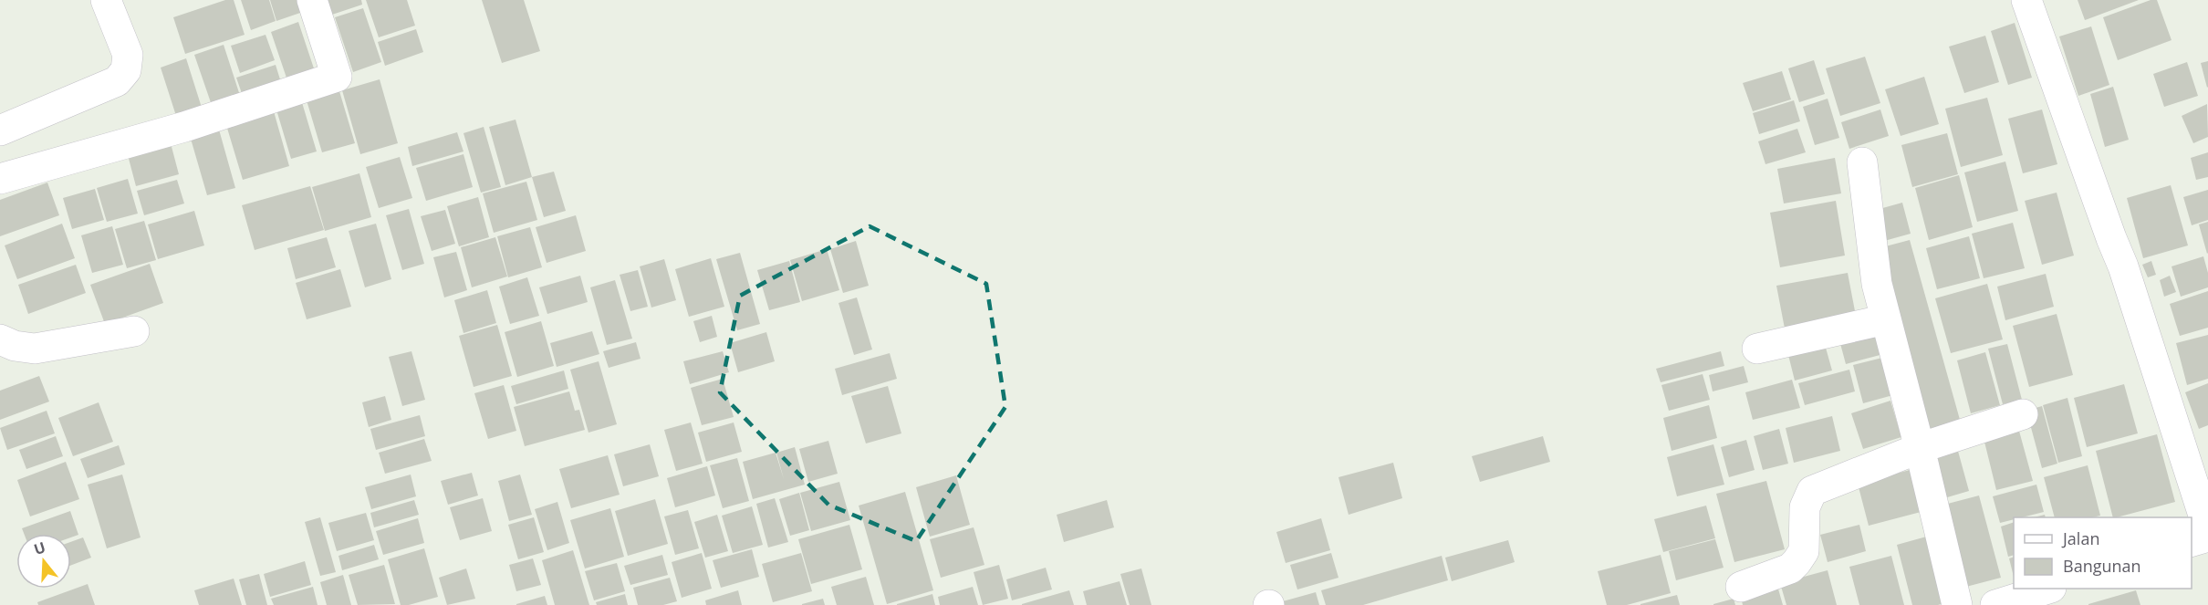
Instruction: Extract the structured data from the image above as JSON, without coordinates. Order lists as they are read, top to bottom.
{
  "legend": ["Jalan", "Bangunan"],
  "north": "top"
}
